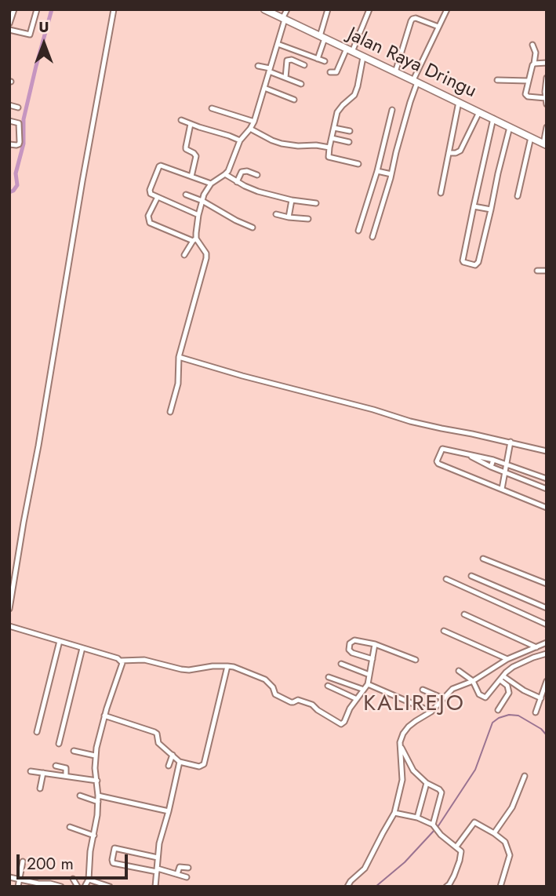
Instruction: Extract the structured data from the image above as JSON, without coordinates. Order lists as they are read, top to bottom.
{
  "streets": {
    "highway": ["Jalan Raya Dringu"]
  },
  "districts": ["KALIREJO"],
  "scale_bar": "200 m",
  "north": "top"
}
